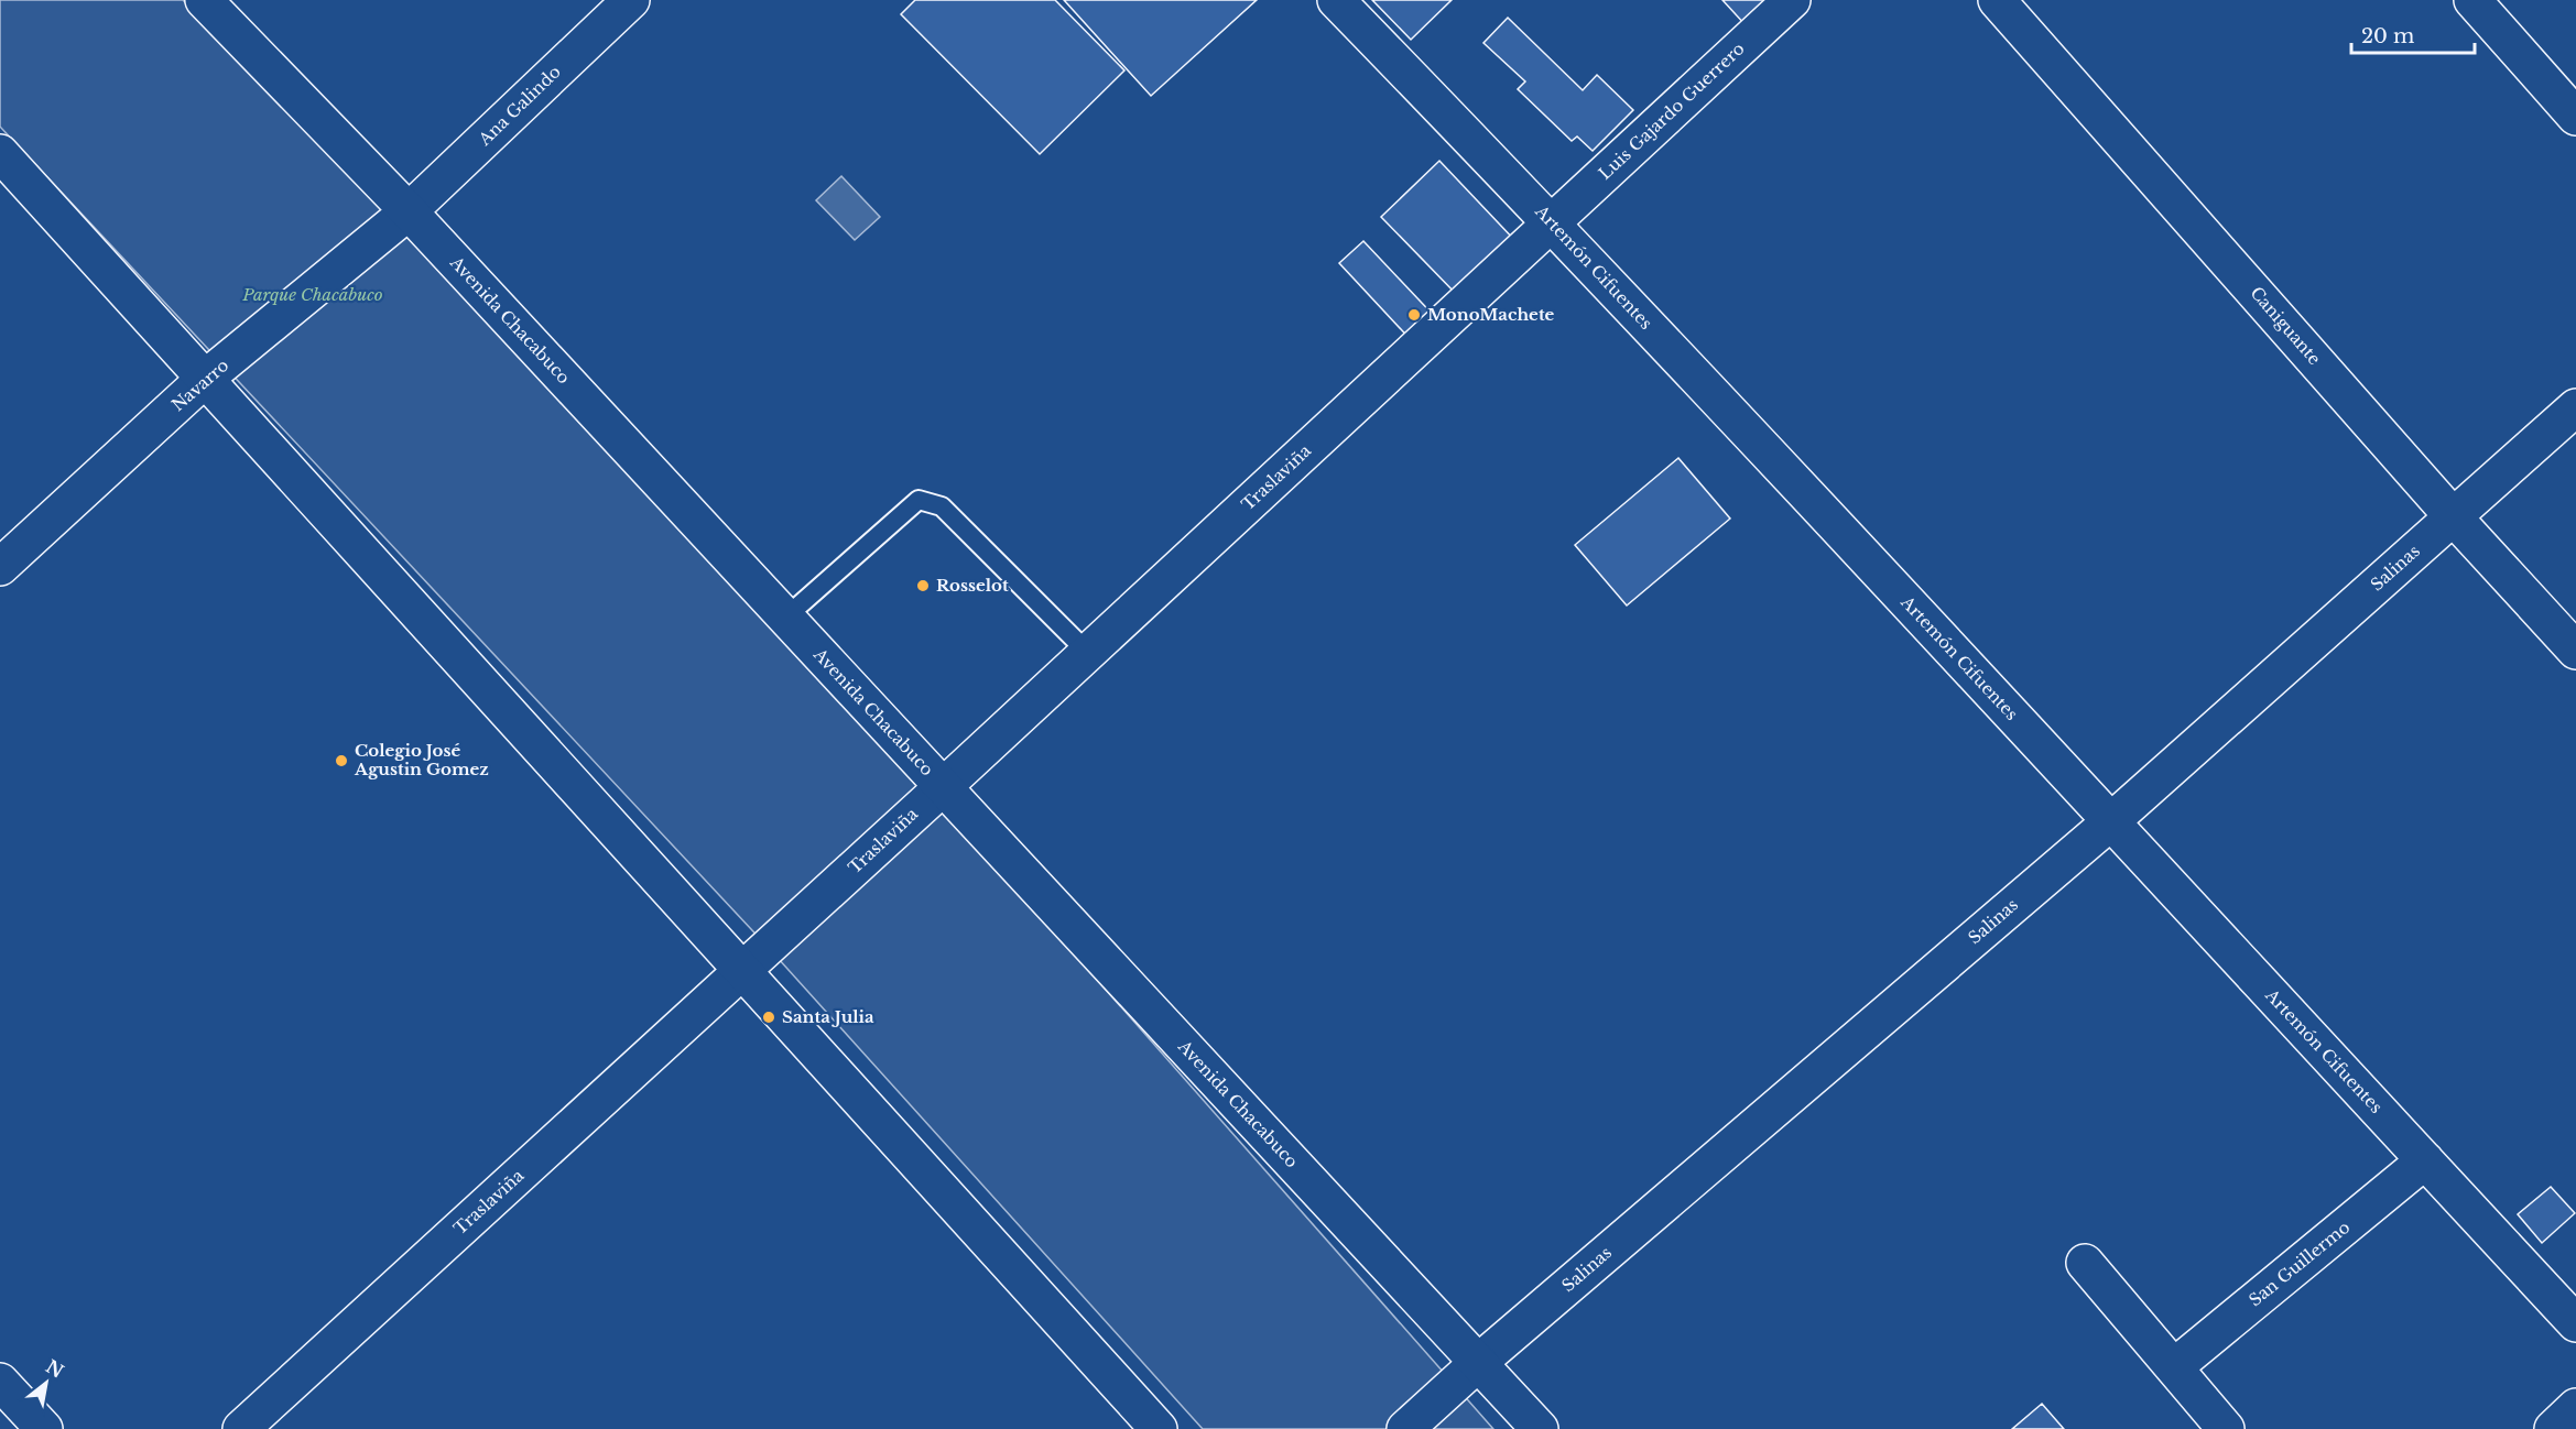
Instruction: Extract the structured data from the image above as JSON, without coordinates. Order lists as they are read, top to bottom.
{
  "streets": {
    "street": [
      "Ana Galindo",
      "Luis Gajardo Guerrero",
      "Artemón Cifuentes",
      "Avenida Chacabuco",
      "Caniguante",
      "Navarro",
      "Traslaviña",
      "Salinas",
      "San Guillermo"
    ]
  },
  "crossings": [
    ["Ana Galindo", "Avenida Chacabuco"],
    ["Ana Galindo", "Navarro"],
    ["Luis Gajardo Guerrero", "Artemón Cifuentes"],
    ["Luis Gajardo Guerrero", "Traslaviña"],
    ["Artemón Cifuentes", "Traslaviña"],
    ["Artemón Cifuentes", "Salinas"],
    ["Artemón Cifuentes", "San Guillermo"],
    ["Avenida Chacabuco", "Navarro"],
    ["Avenida Chacabuco", "Traslaviña"],
    ["Avenida Chacabuco", "Salinas"],
    ["Caniguante", "Salinas"]
  ],
  "parks": ["Parque Chacabuco"],
  "places": [
    "MonoMachete",
    "Rosselot",
    "Colegio José Agustin Gomez",
    "Santa Julia"
  ],
  "scale_bar": "20 m",
  "north": "top right"
}
